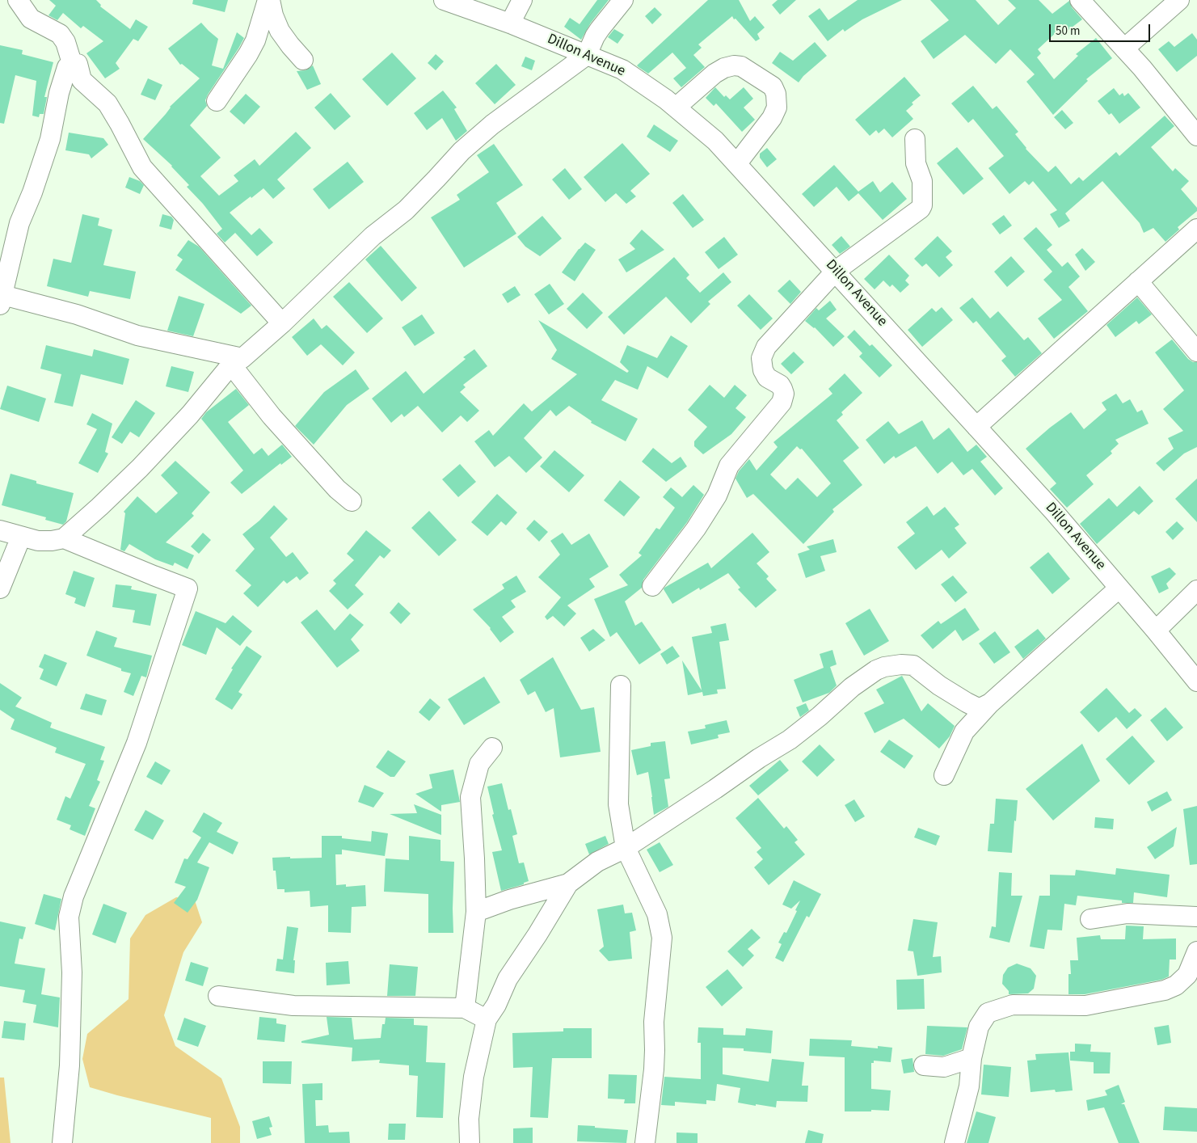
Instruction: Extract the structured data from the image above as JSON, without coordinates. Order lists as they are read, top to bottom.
{
  "streets": {
    "street": ["Dillon Avenue"]
  },
  "scale_bar": "50 m"
}
